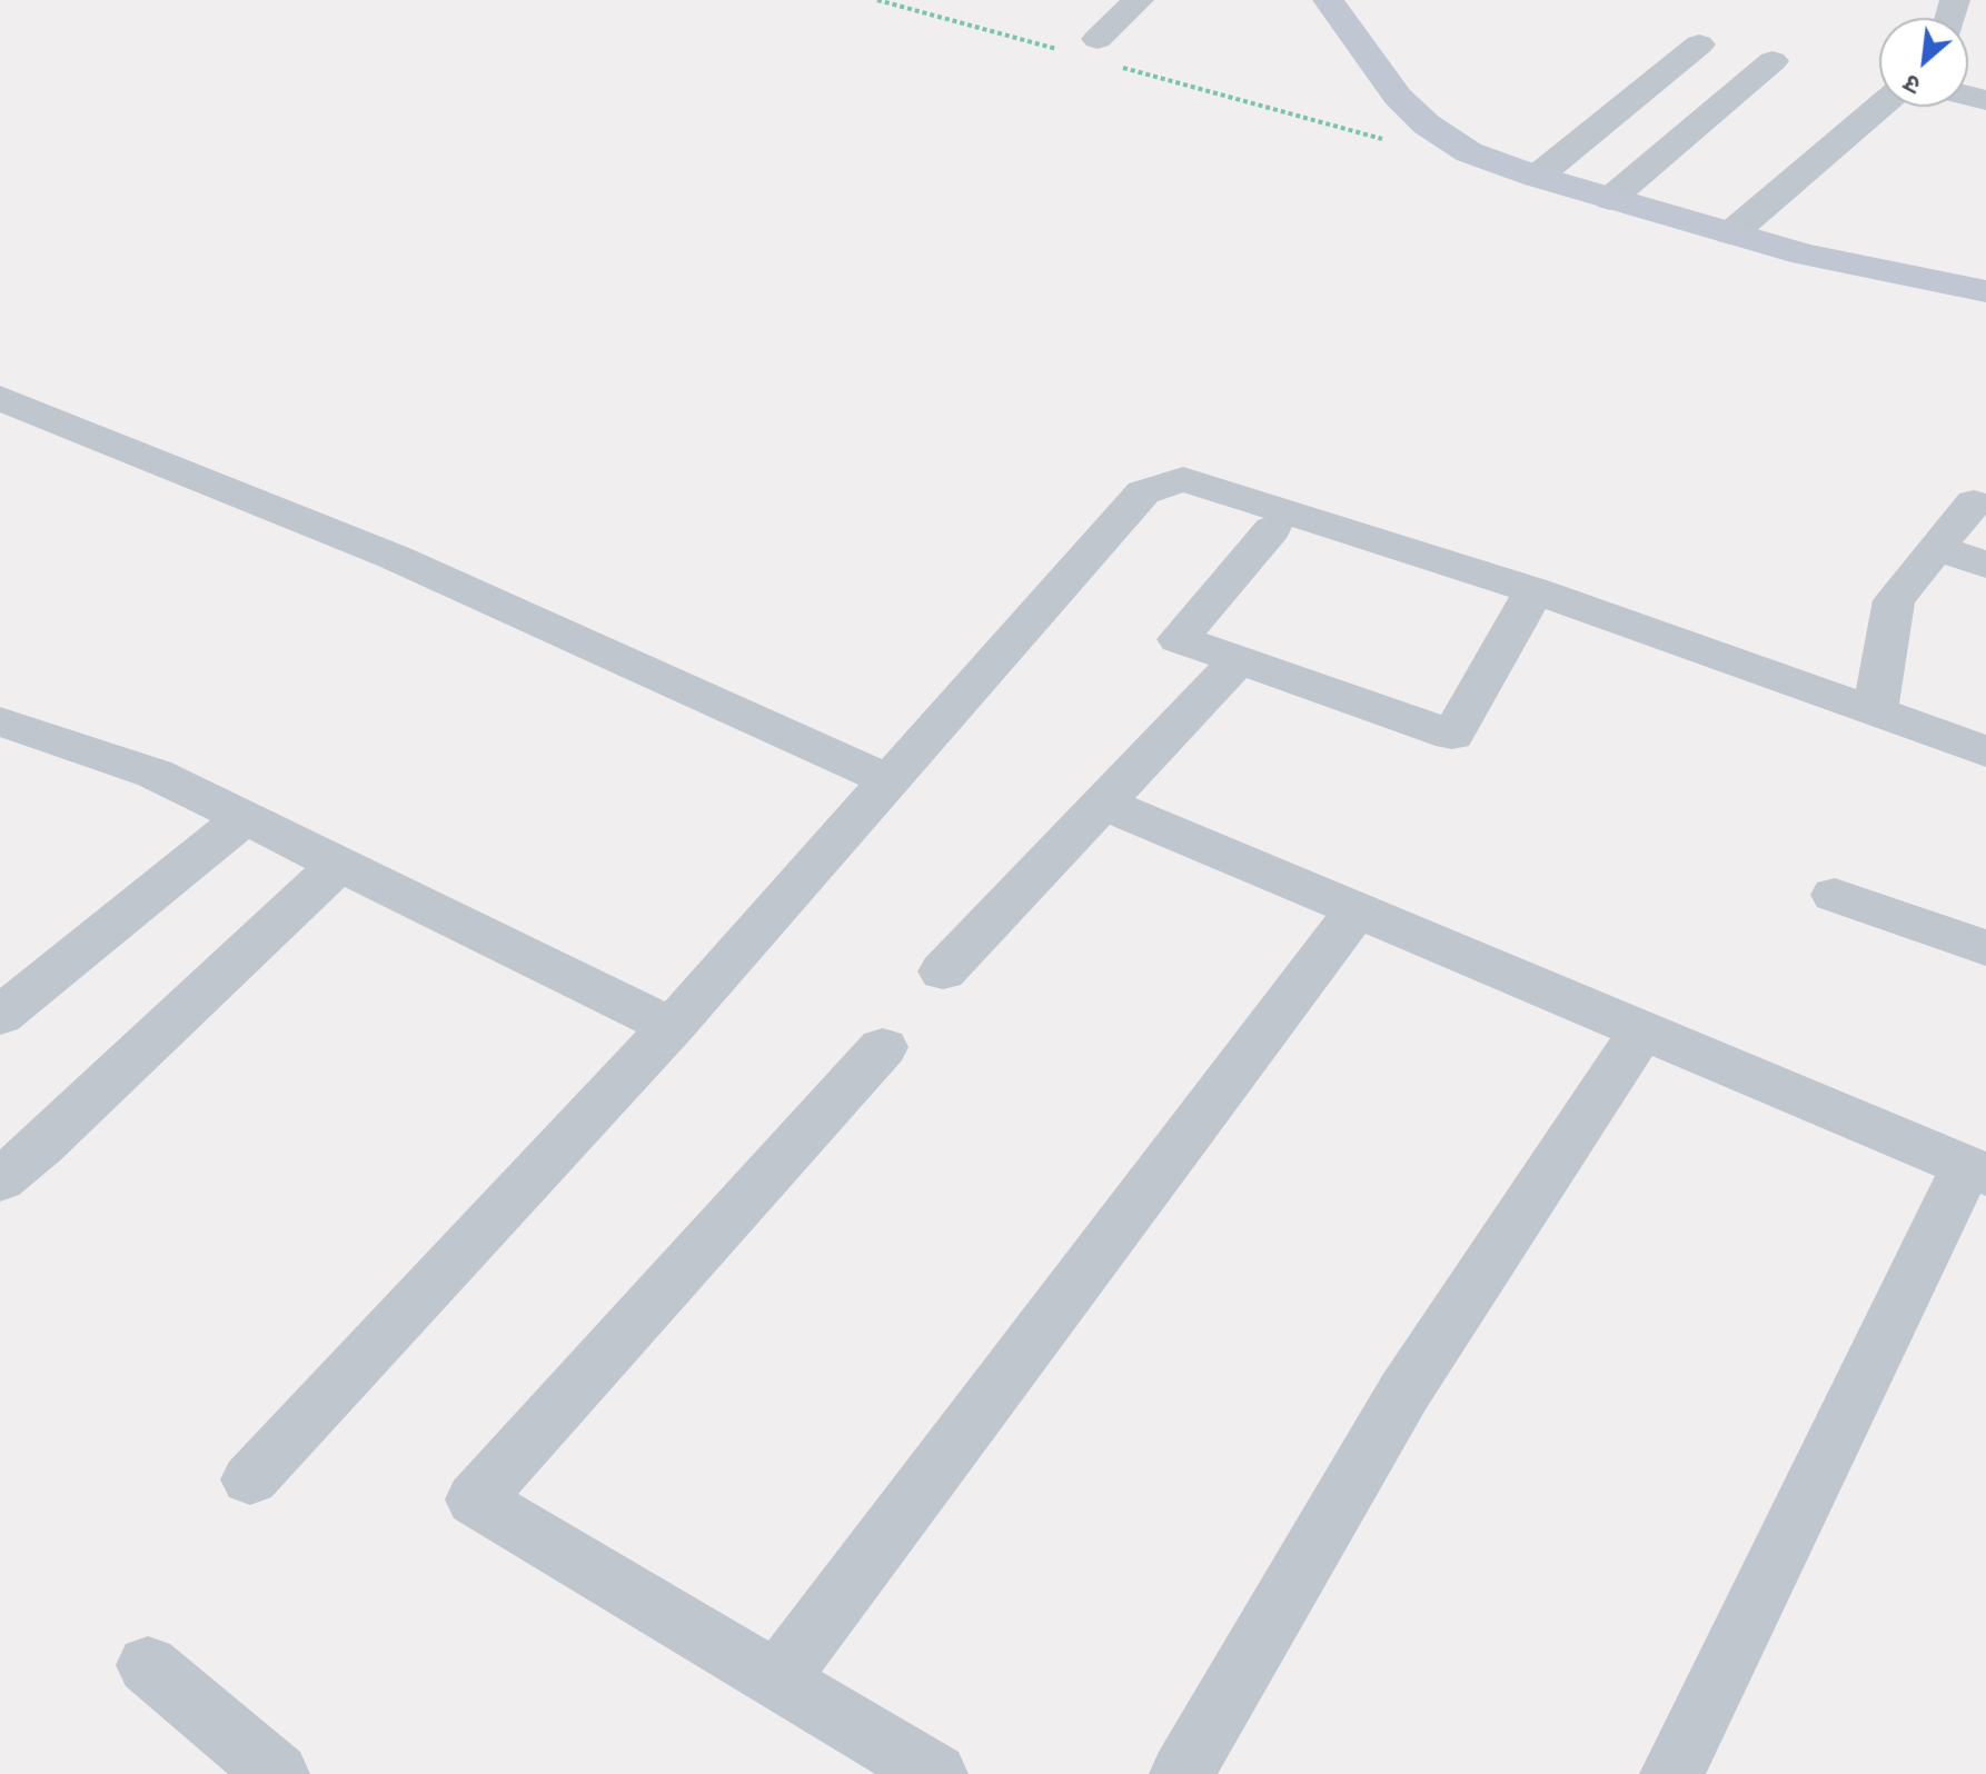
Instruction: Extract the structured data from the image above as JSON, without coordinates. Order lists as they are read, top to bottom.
{
  "north": "bottom left"
}
